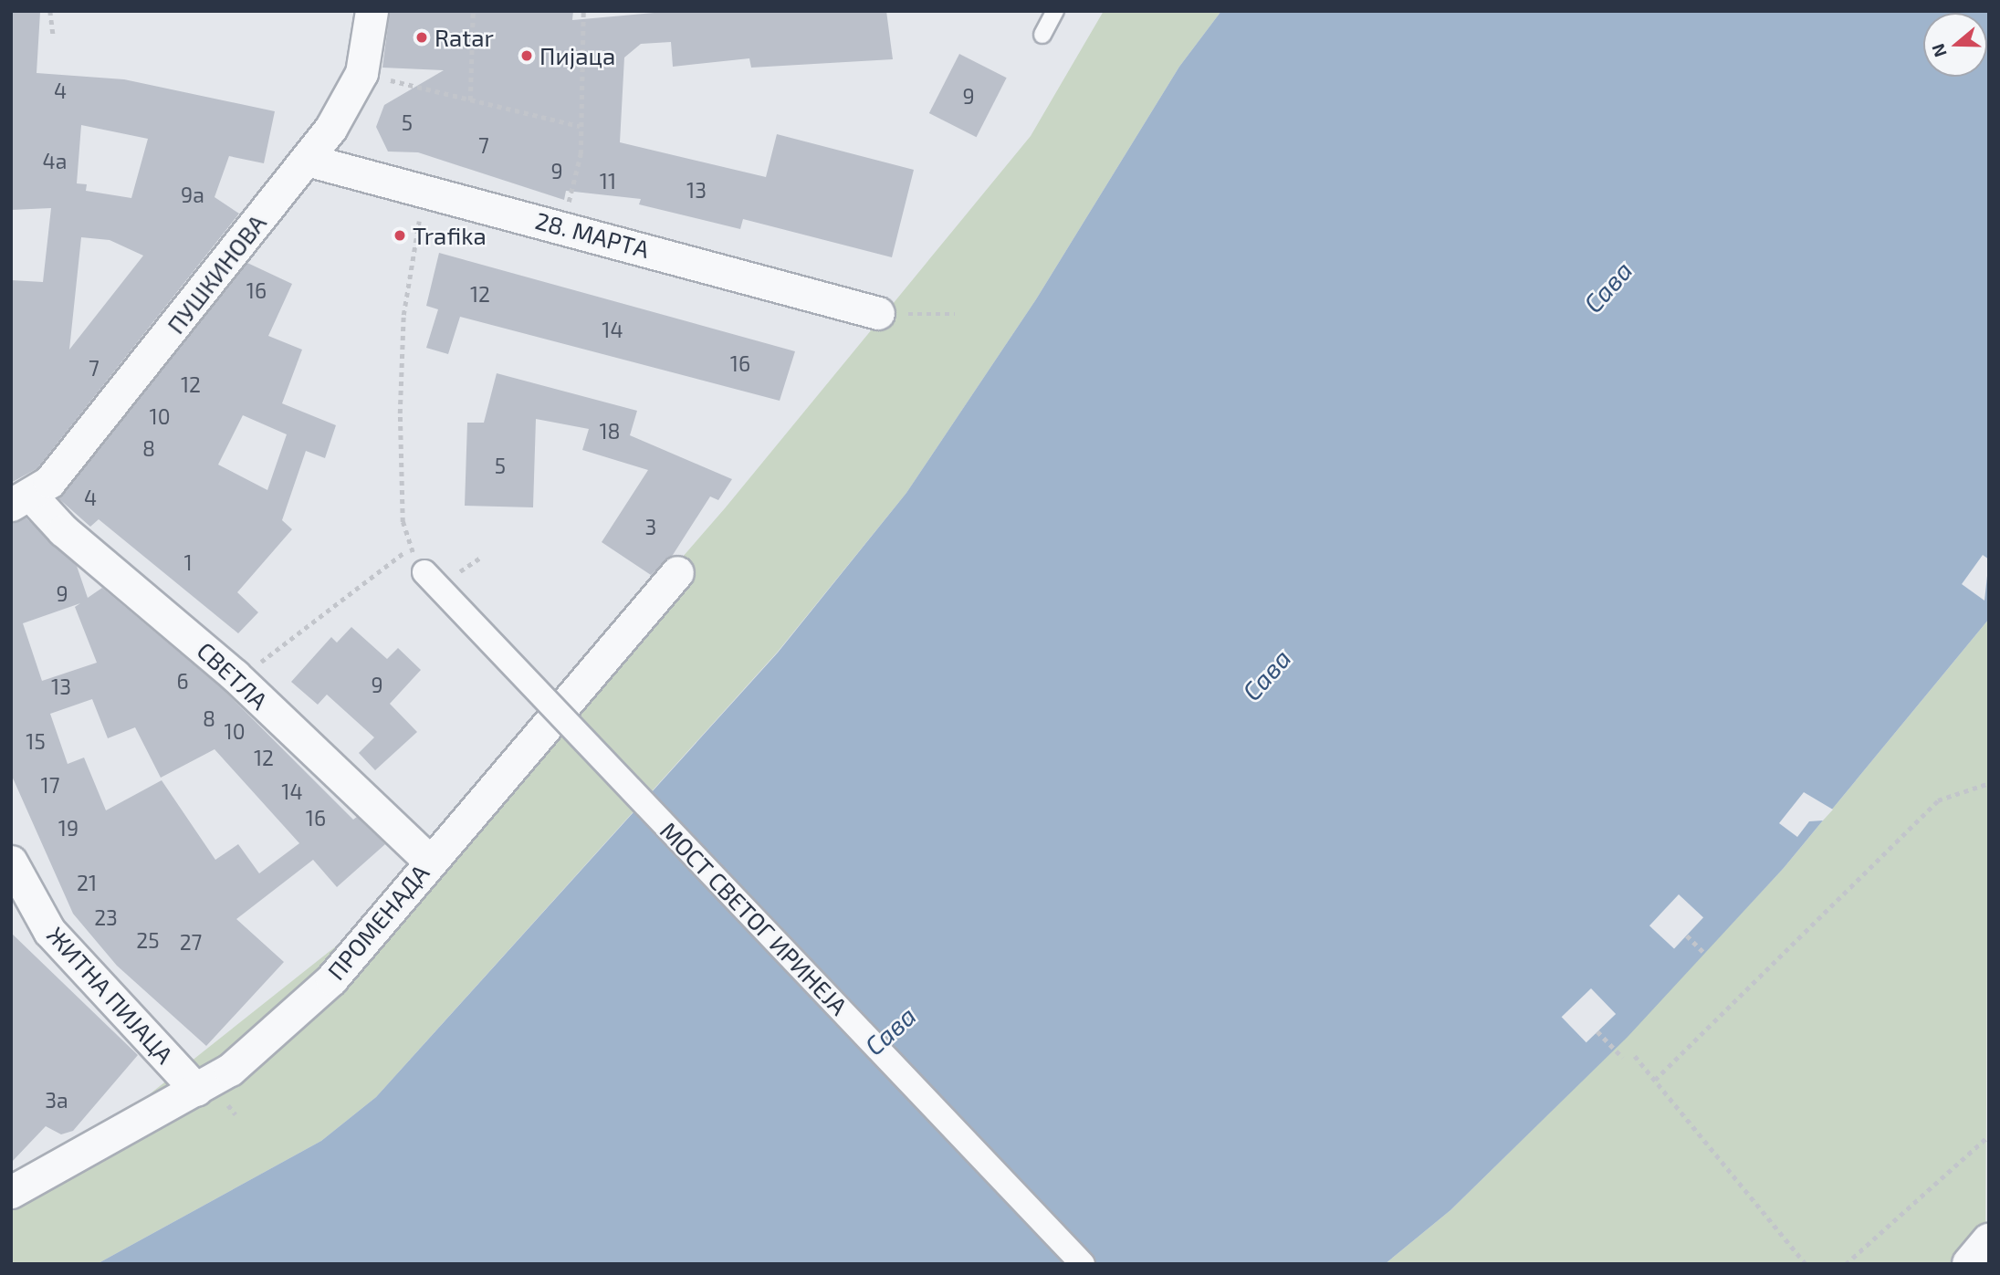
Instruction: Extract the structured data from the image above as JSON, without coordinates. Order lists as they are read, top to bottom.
{
  "streets": {
    "street": [
      "28. МАРТА",
      "ПУШКИНОВА",
      "СВЕТЛА",
      "МОСТ СВЕТОГ ИРИНЕЈА",
      "ПРОМЕНАДА",
      "ЖИТНА ПИЈАЦА"
    ]
  },
  "crossings": [
    ["28. МАРТА", "ПУШКИНОВА"],
    ["ПУШКИНОВА", "СВЕТЛА"],
    ["СВЕТЛА", "ПРОМЕНАДА"],
    ["ПРОМЕНАДА", "ЖИТНА ПИЈАЦА"]
  ],
  "water": ["Сава"],
  "places": ["Ratar", "Пијаца", "Trafika"],
  "house_numbers": [
    "4",
    "9",
    "5",
    "7",
    "4a",
    "9",
    "11",
    "13",
    "9a",
    "16",
    "12",
    "14",
    "16",
    "7",
    "12",
    "10",
    "18",
    "8",
    "5",
    "4",
    "3",
    "1",
    "9",
    "6",
    "9",
    "13",
    "8",
    "10",
    "15",
    "12",
    "17",
    "14",
    "16",
    "19",
    "21",
    "23",
    "25",
    "27",
    "3a"
  ],
  "north": "left"
}
